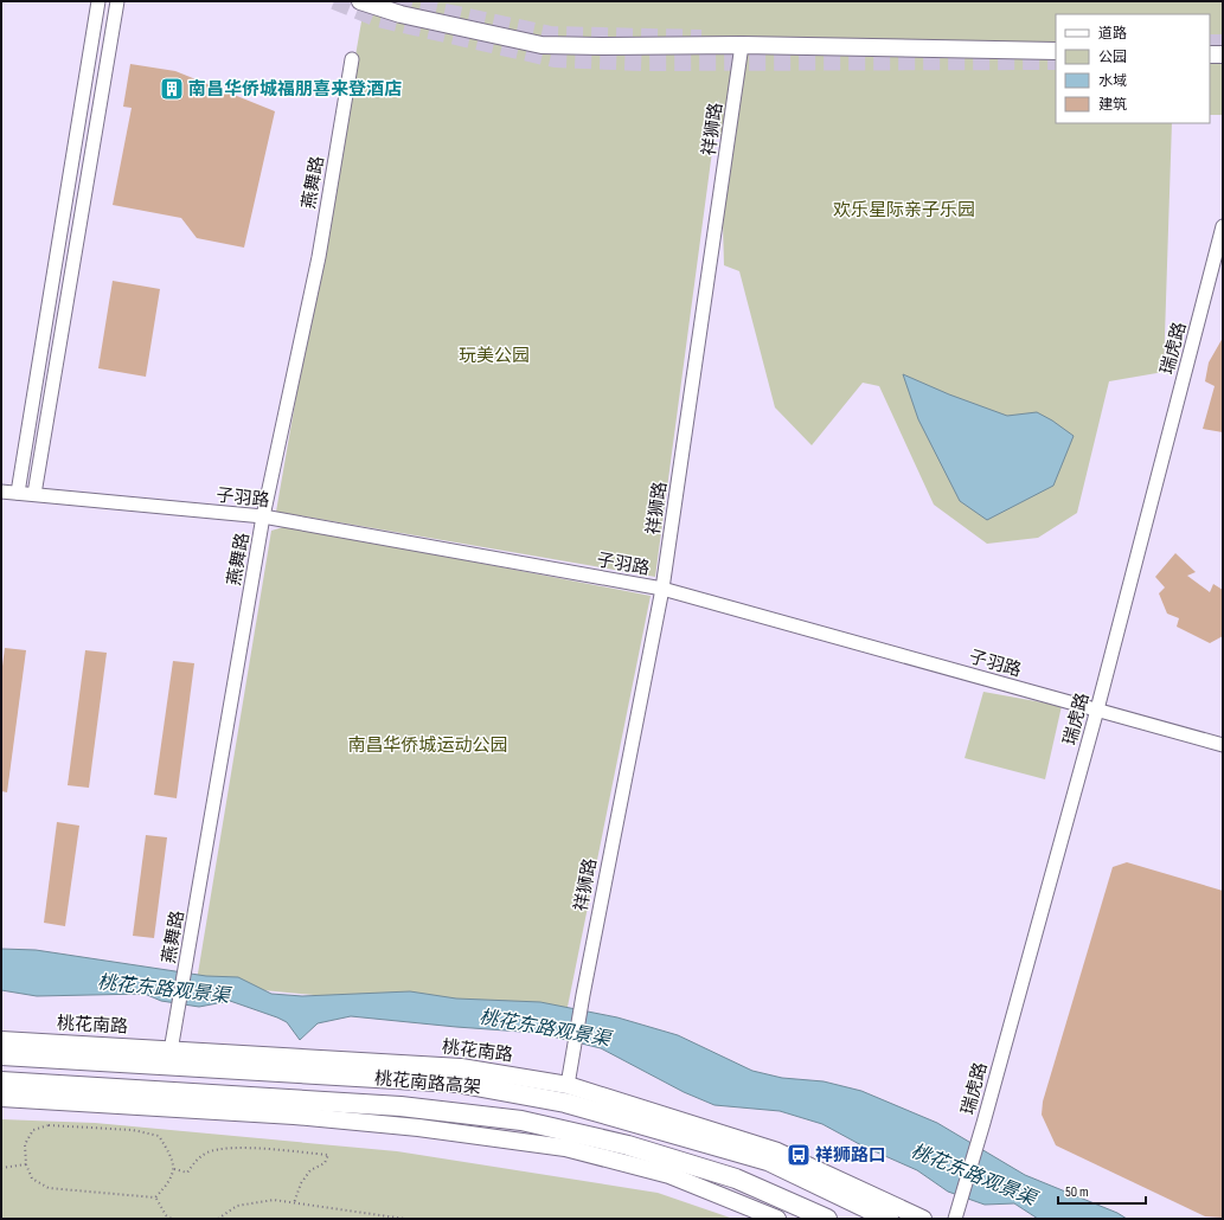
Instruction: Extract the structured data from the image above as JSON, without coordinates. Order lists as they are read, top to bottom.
{
  "streets": {
    "highway": ["桃花南路高架"],
    "main road": ["桃花南路"],
    "street": [
      "祥狮路",
      "燕舞路",
      "瑞虎路",
      "子羽路"
    ]
  },
  "crossings": [
    ["祥狮路", "子羽路"],
    ["祥狮路", "桃花南路"],
    ["燕舞路", "子羽路"],
    ["燕舞路", "桃花南路"],
    ["燕舞路", "桃花南路高架"],
    ["瑞虎路", "子羽路"],
    ["桃花南路", "桃花南路高架"]
  ],
  "water": ["桃花东路观景渠"],
  "parks": ["欢乐星际亲子乐园", "玩美公园", "南昌华侨城运动公园"],
  "places": {
    "building": ["南昌华侨城福朋喜来登酒店"],
    "bus stop": ["祥狮路口"]
  },
  "legend": [
    "道路",
    "公园",
    "水域",
    "建筑"
  ],
  "scale_bar": "50 m"
}
